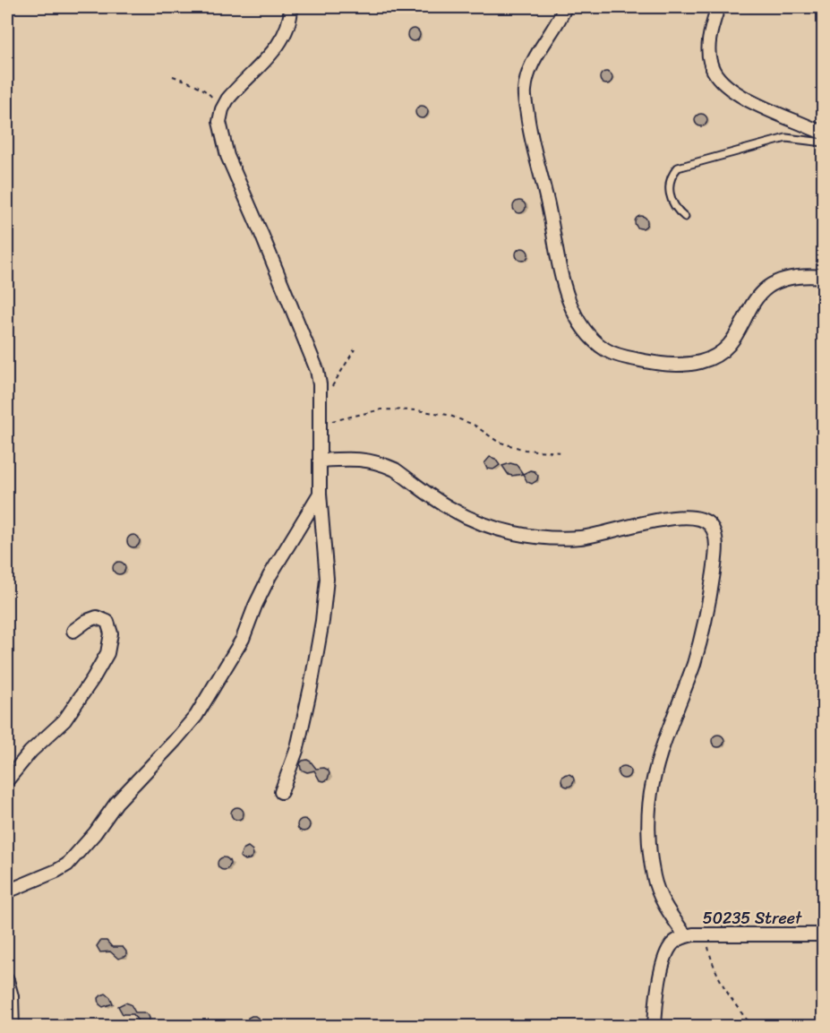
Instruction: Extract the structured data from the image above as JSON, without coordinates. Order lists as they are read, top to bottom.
{
  "streets": {
    "street": ["50235 Street"]
  }
}
